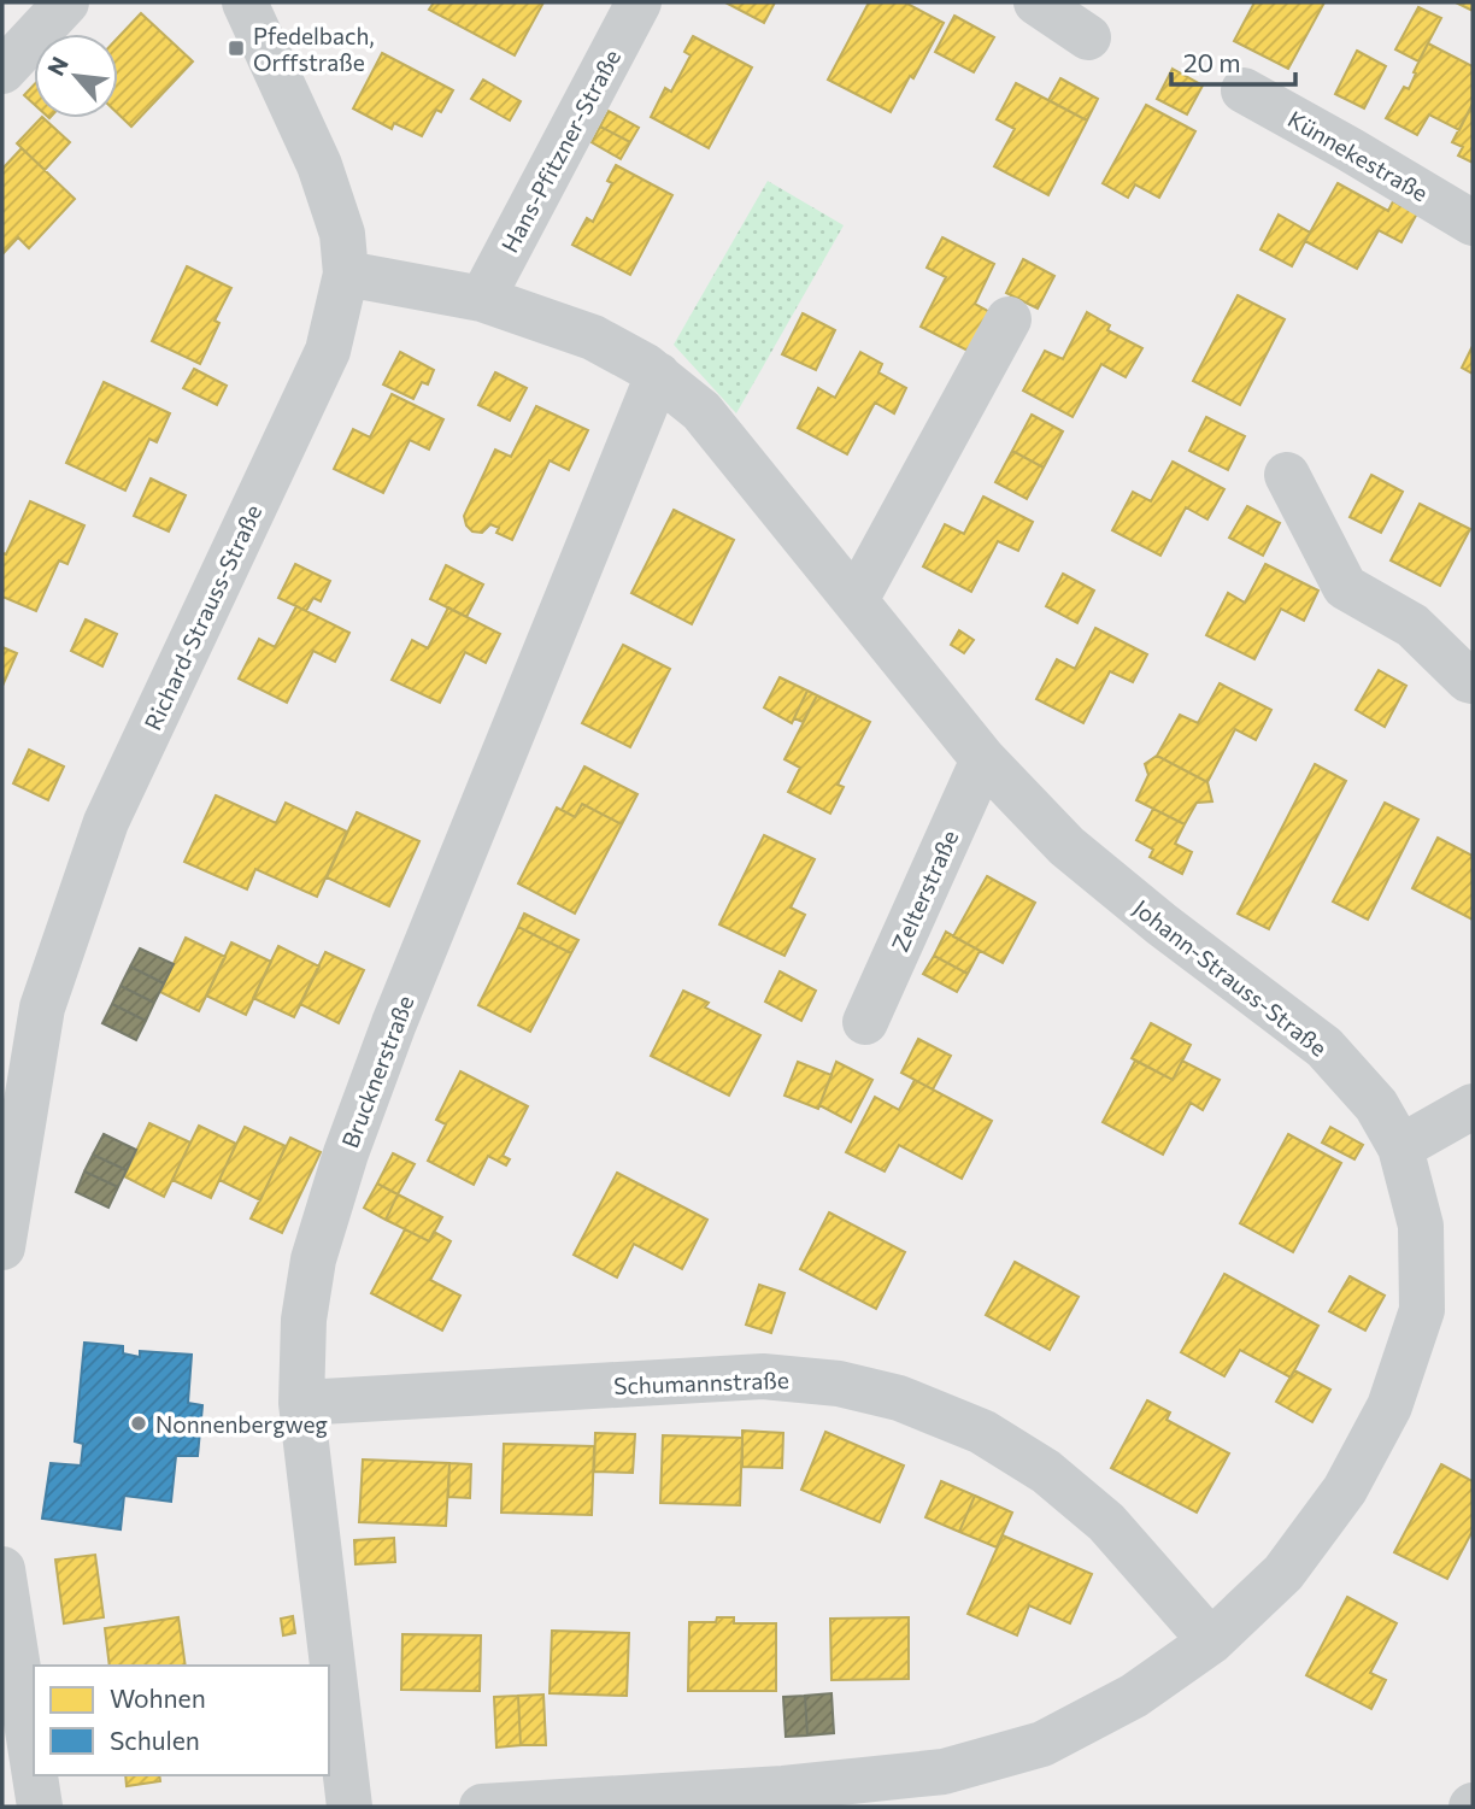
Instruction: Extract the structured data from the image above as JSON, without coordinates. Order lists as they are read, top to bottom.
{
  "streets": {
    "street": [
      "Hans-Pfitzner-Straße",
      "Künnekestraße",
      "Richard-Strauss-Straße",
      "Zelterstraße",
      "Johann-Strauss-Straße",
      "Brucknerstraße",
      "Schumannstraße"
    ]
  },
  "crossings": [
    ["Hans-Pfitzner-Straße", "Johann-Strauss-Straße"],
    ["Richard-Strauss-Straße", "Johann-Strauss-Straße"],
    ["Zelterstraße", "Johann-Strauss-Straße"],
    ["Johann-Strauss-Straße", "Brucknerstraße"],
    ["Johann-Strauss-Straße", "Schumannstraße"],
    ["Brucknerstraße", "Schumannstraße"]
  ],
  "places": {
    "transit": ["Pfedelbach, Orffstraße"],
    "other": ["Nonnenbergweg"]
  },
  "legend": ["Wohnen", "Schulen"],
  "scale_bar": "20 m",
  "north": "top left"
}
